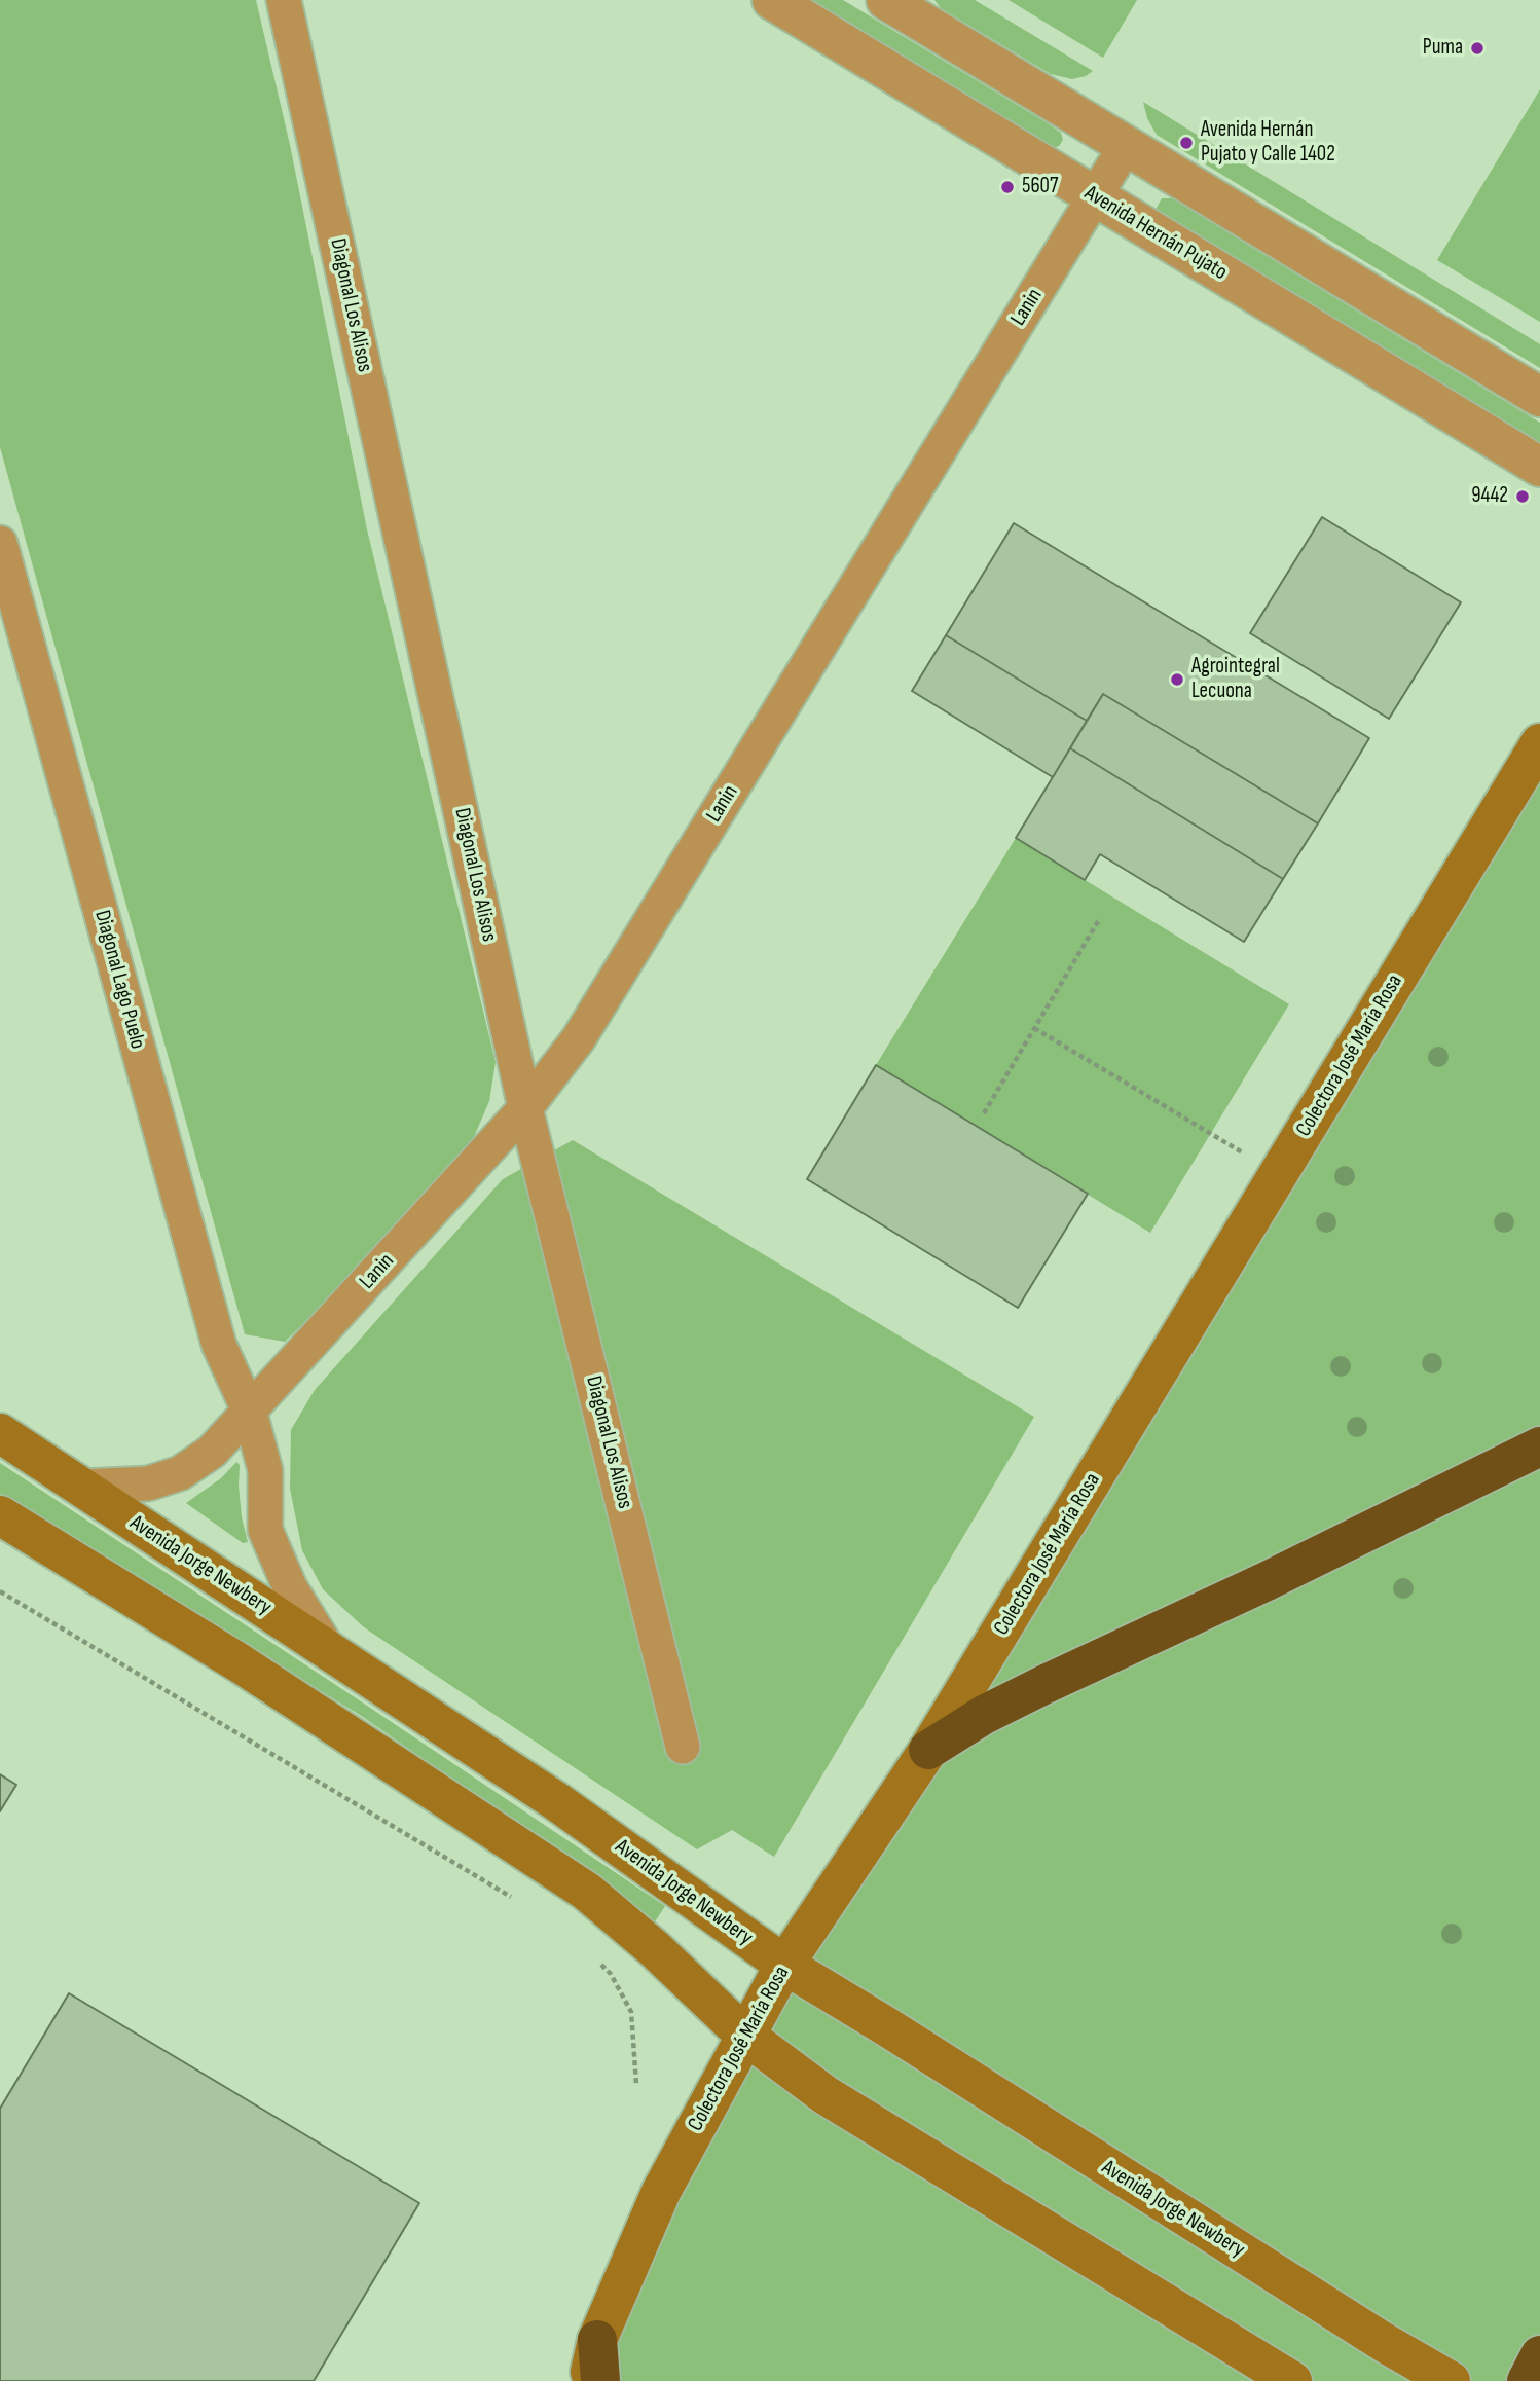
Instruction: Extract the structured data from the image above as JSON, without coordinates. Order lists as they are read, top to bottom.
{
  "streets": {
    "main road": ["Colectora José María Rosa", "Avenida Jorge Newbery"],
    "street": [
      "Avenida Hernán Pujato",
      "Diagonal Los Alisos",
      "Lanin",
      "Diagonal Lago Puelo"
    ]
  },
  "crossings": [
    ["Avenida Hernán Pujato", "Lanin"],
    ["Diagonal Los Alisos", "Lanin"],
    ["Lanin", "Diagonal Lago Puelo"],
    ["Diagonal Lago Puelo", "Avenida Jorge Newbery"],
    ["Colectora José María Rosa", "Avenida Jorge Newbery"]
  ],
  "places": [
    "Puma",
    "Avenida Hernán Pujato y Calle 1402",
    "5607",
    "9442",
    "Agrointegral Lecuona"
  ]
}
